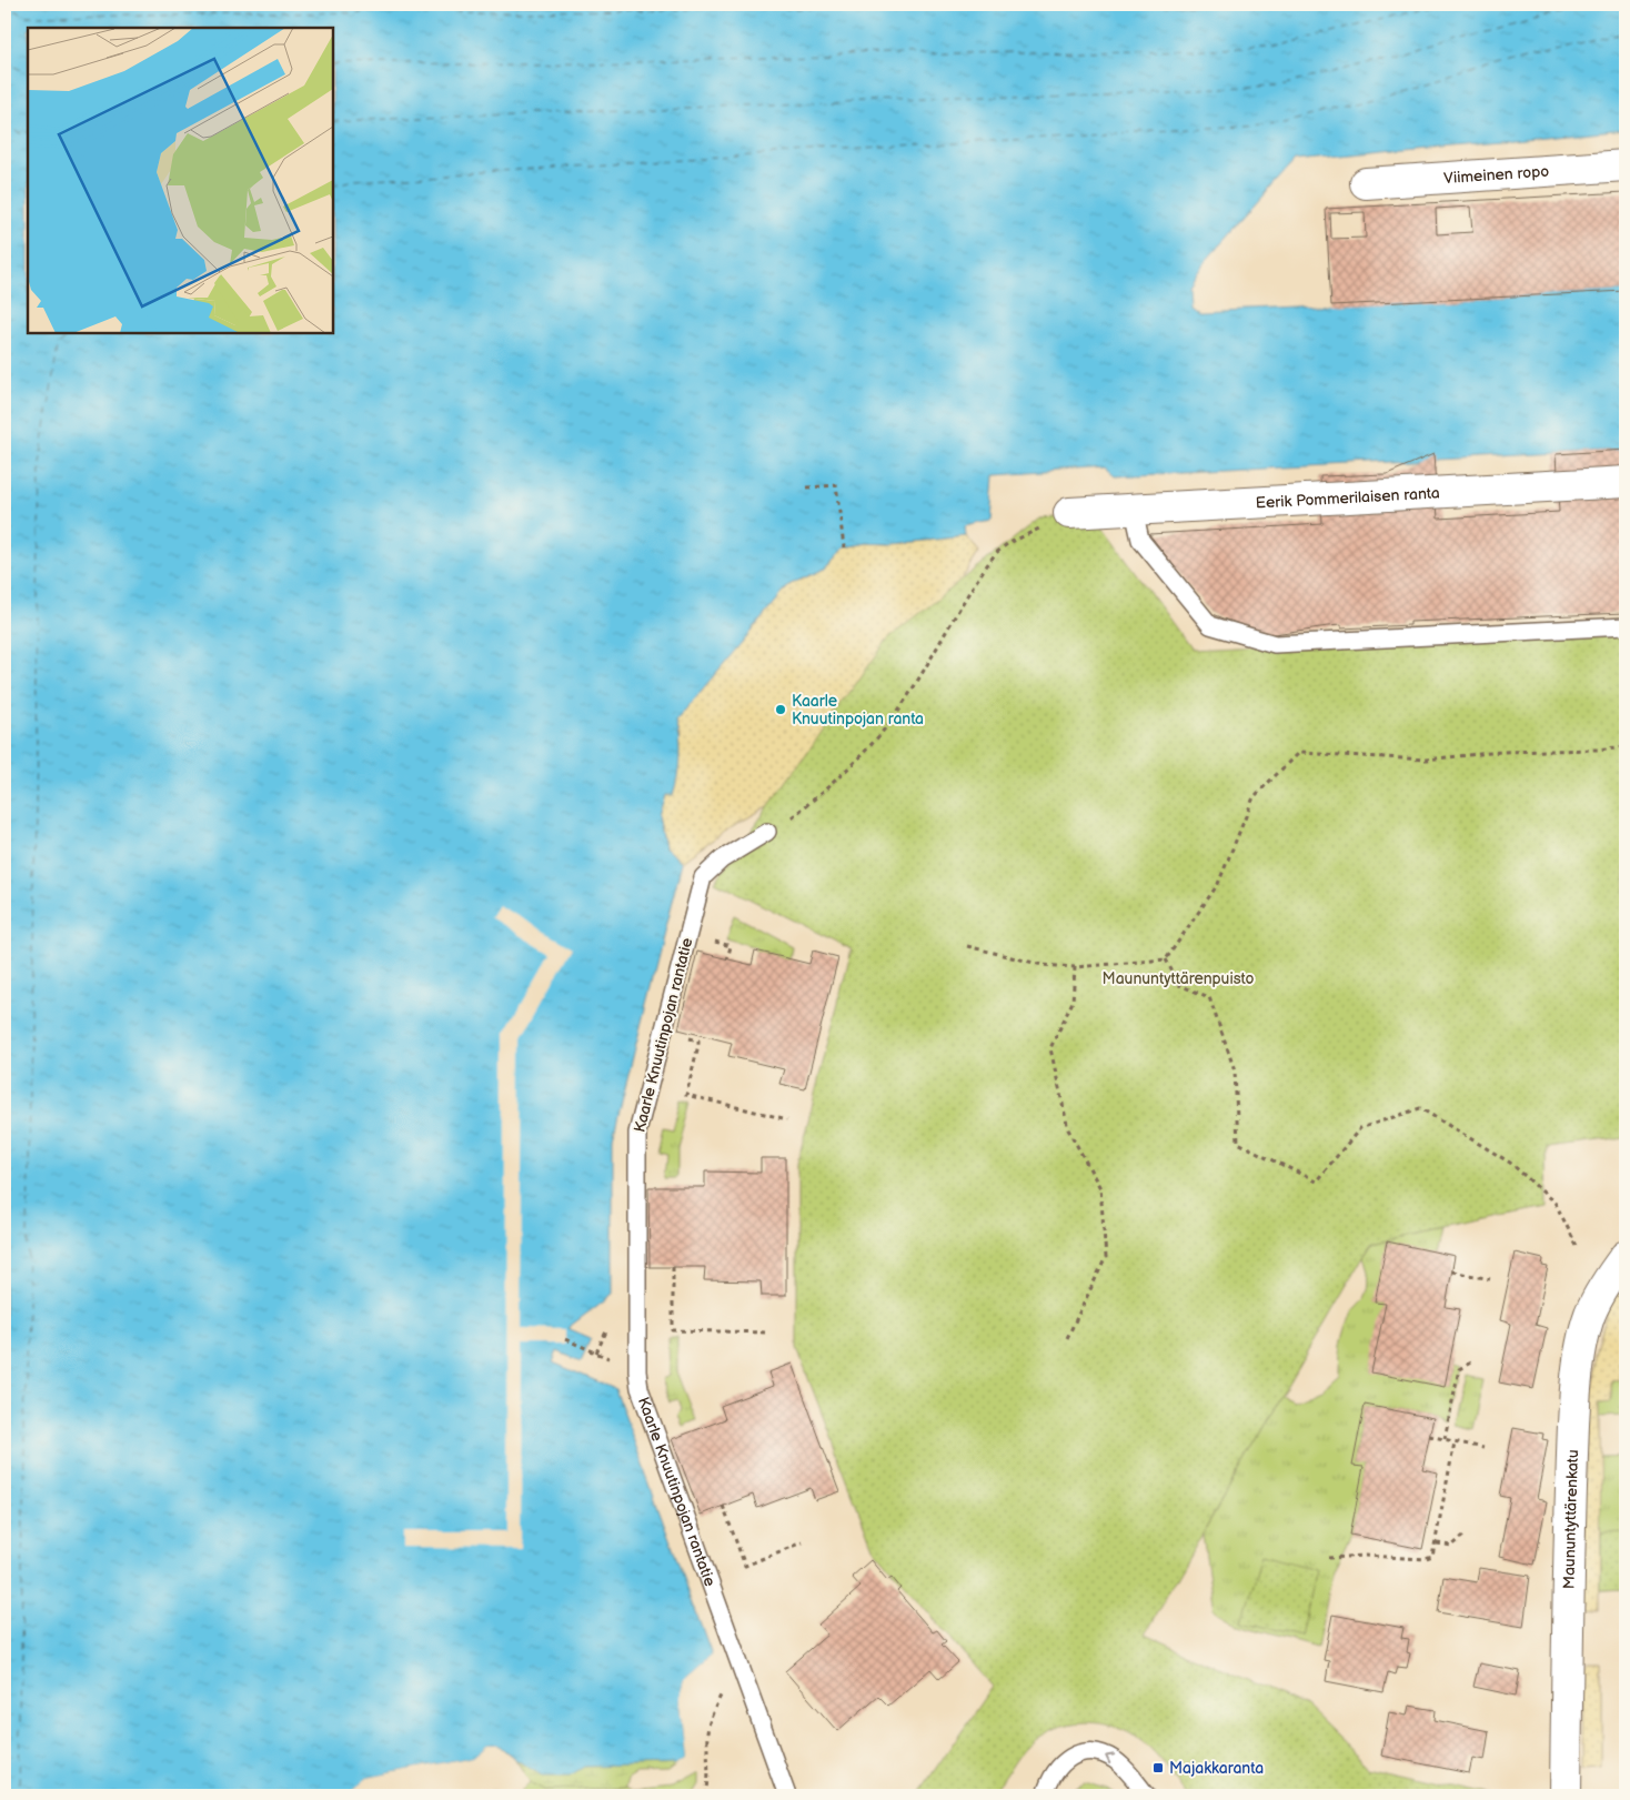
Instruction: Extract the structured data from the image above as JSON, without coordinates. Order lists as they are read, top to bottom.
{
  "streets": {
    "street": ["Viimeinen ropo", "Eerik Pommerilaisen ranta", "Maununtyttärenkatu"],
    "lane": ["Kaarle Knuutinpojan rantatie"]
  },
  "parks": ["Maununtyttärenpuisto"],
  "places": {
    "other": ["Kaarle Knuutinpojan ranta"],
    "transit": ["Majakkaranta"]
  }
}
